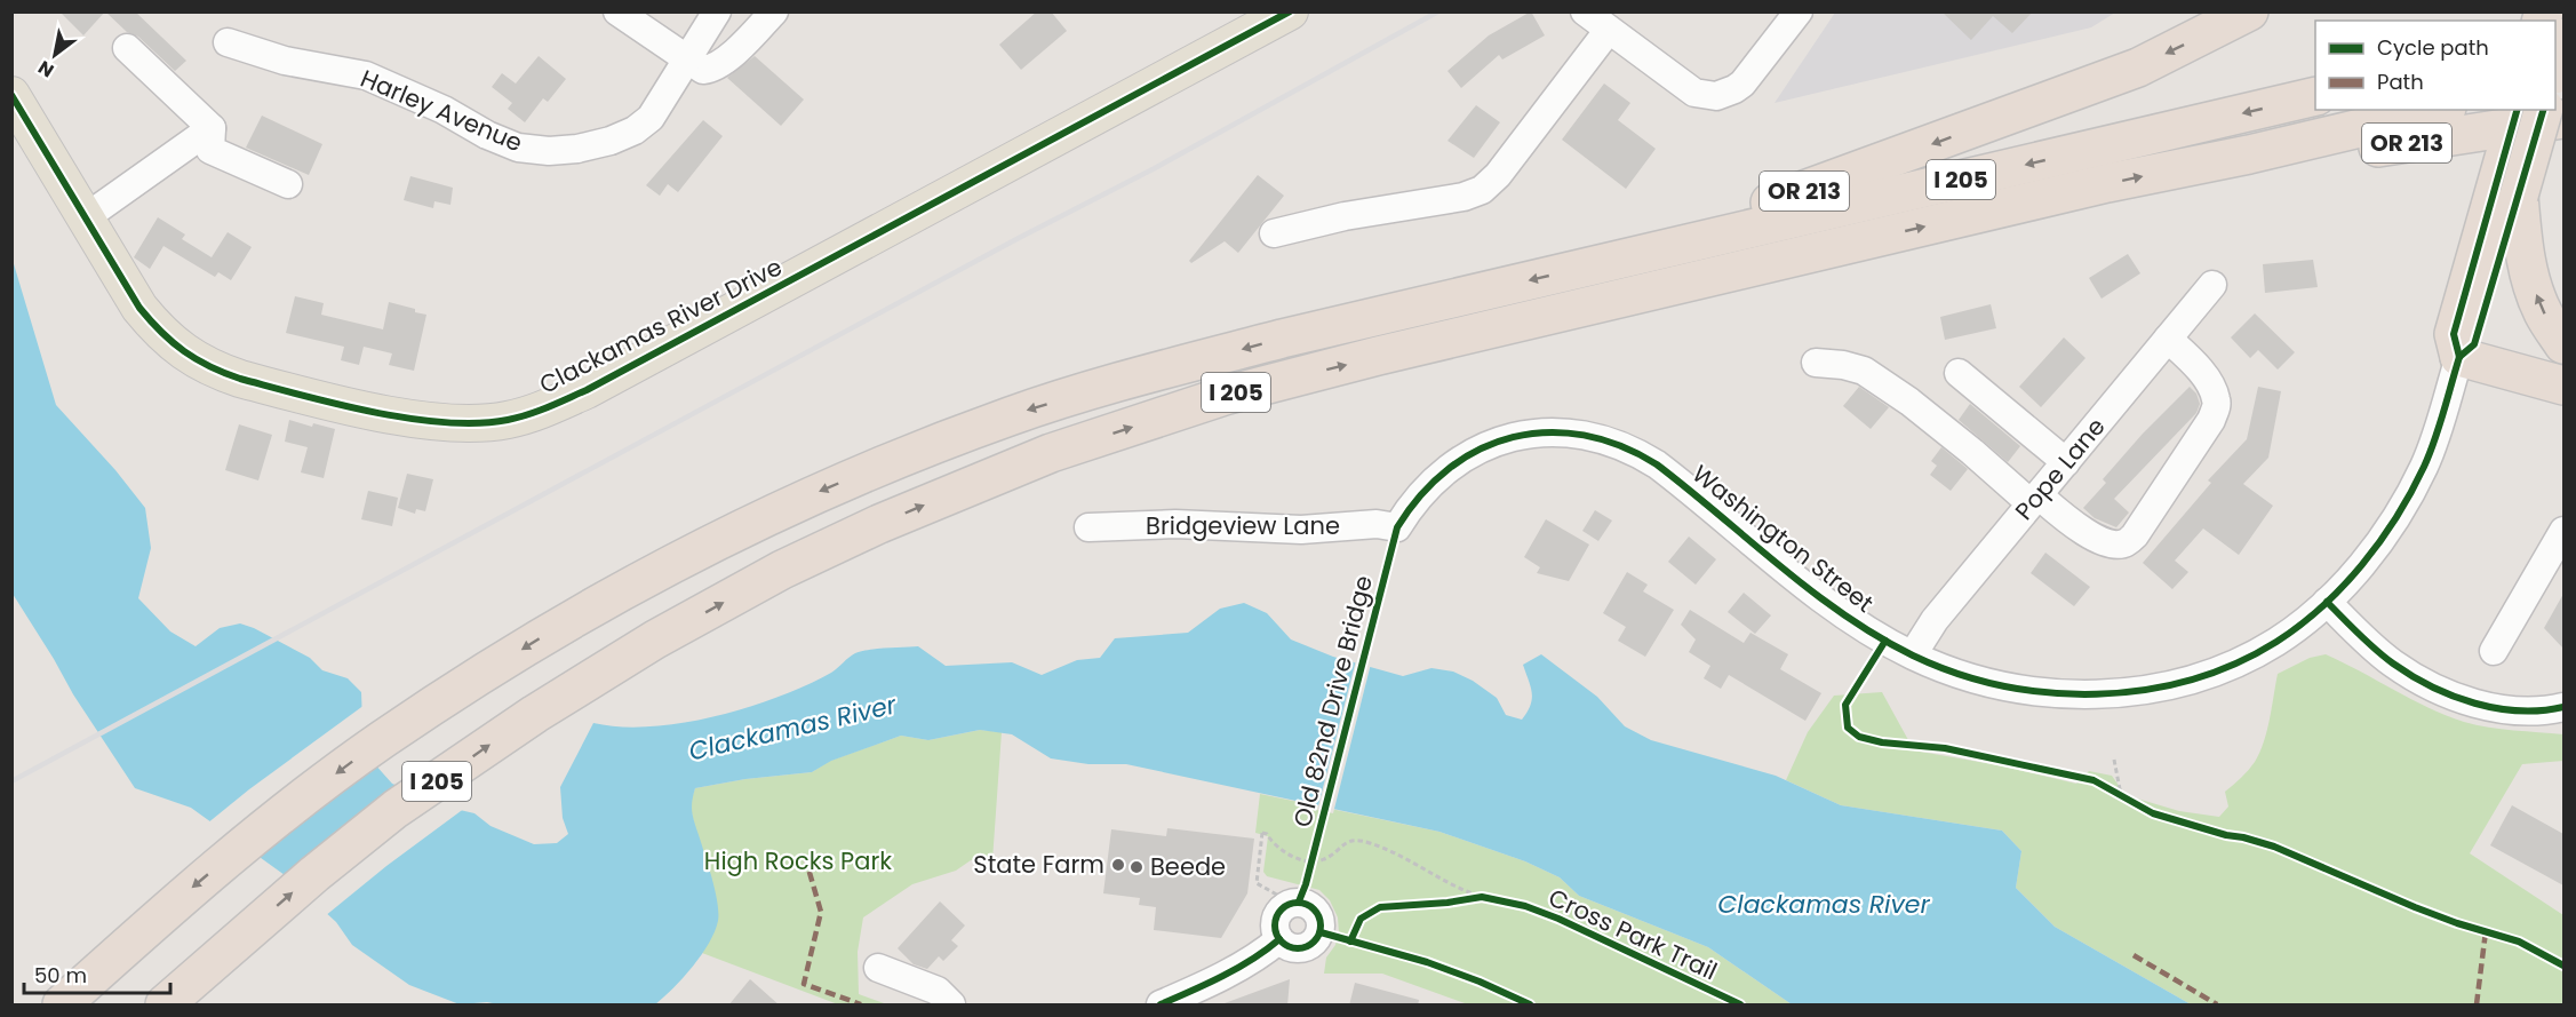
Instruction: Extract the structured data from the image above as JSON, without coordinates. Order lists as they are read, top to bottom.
{
  "streets": {
    "highway": ["OR 213", "I 205"],
    "main road": ["Clackamas River Drive"],
    "street": [
      "Harley Avenue",
      "Pope Lane",
      "Bridgeview Lane",
      "Washington Street"
    ],
    "cycle path": ["Old 82nd Drive Bridge", "Cross Park Trail"]
  },
  "crossings": [
    ["OR 213", "I 205"],
    ["Pope Lane", "Washington Street"],
    ["Bridgeview Lane", "Washington Street"]
  ],
  "water": ["Clackamas River"],
  "parks": ["High Rocks Park"],
  "places": ["State Farm", "Beede"],
  "legend": ["Cycle path", "Path"],
  "scale_bar": "50 m",
  "north": "bottom left"
}
